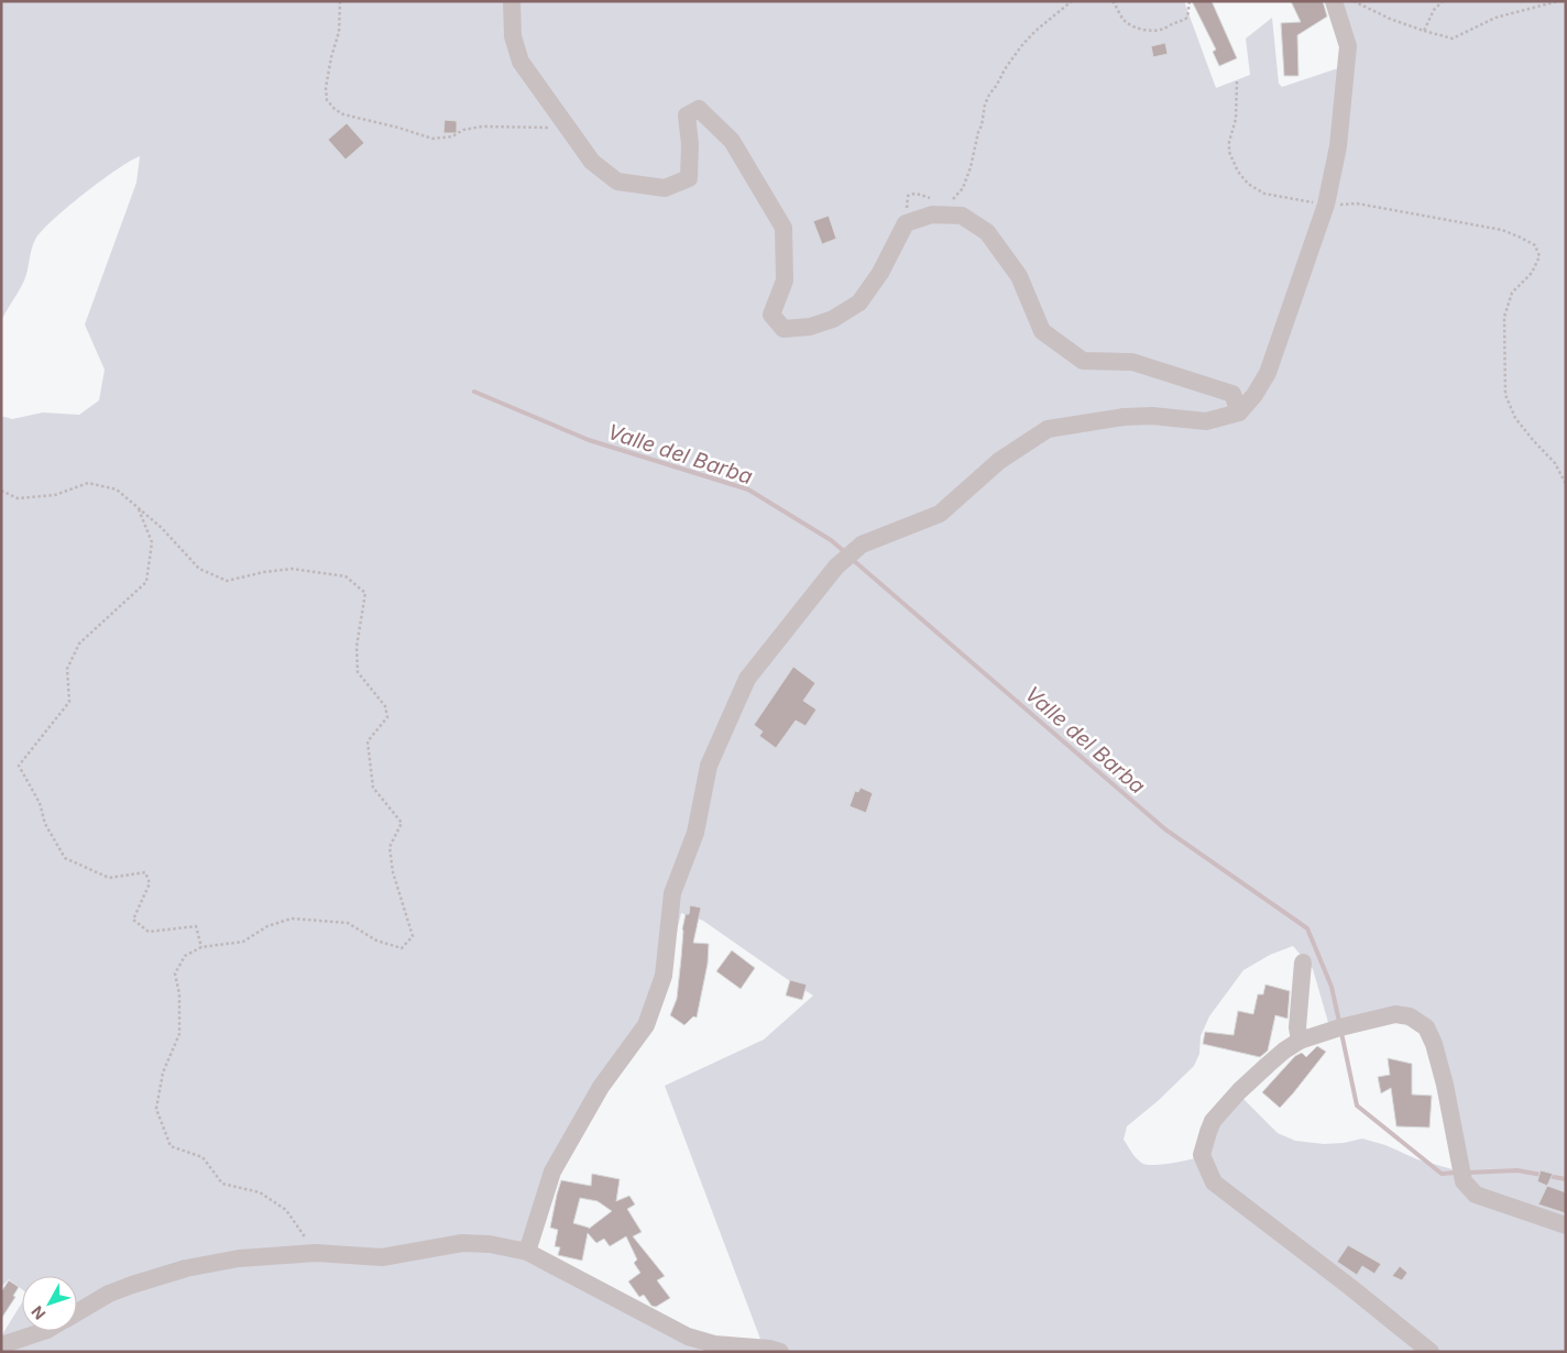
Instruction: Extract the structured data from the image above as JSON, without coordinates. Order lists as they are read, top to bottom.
{
  "water": ["Valle del Barba"],
  "north": "bottom left"
}
